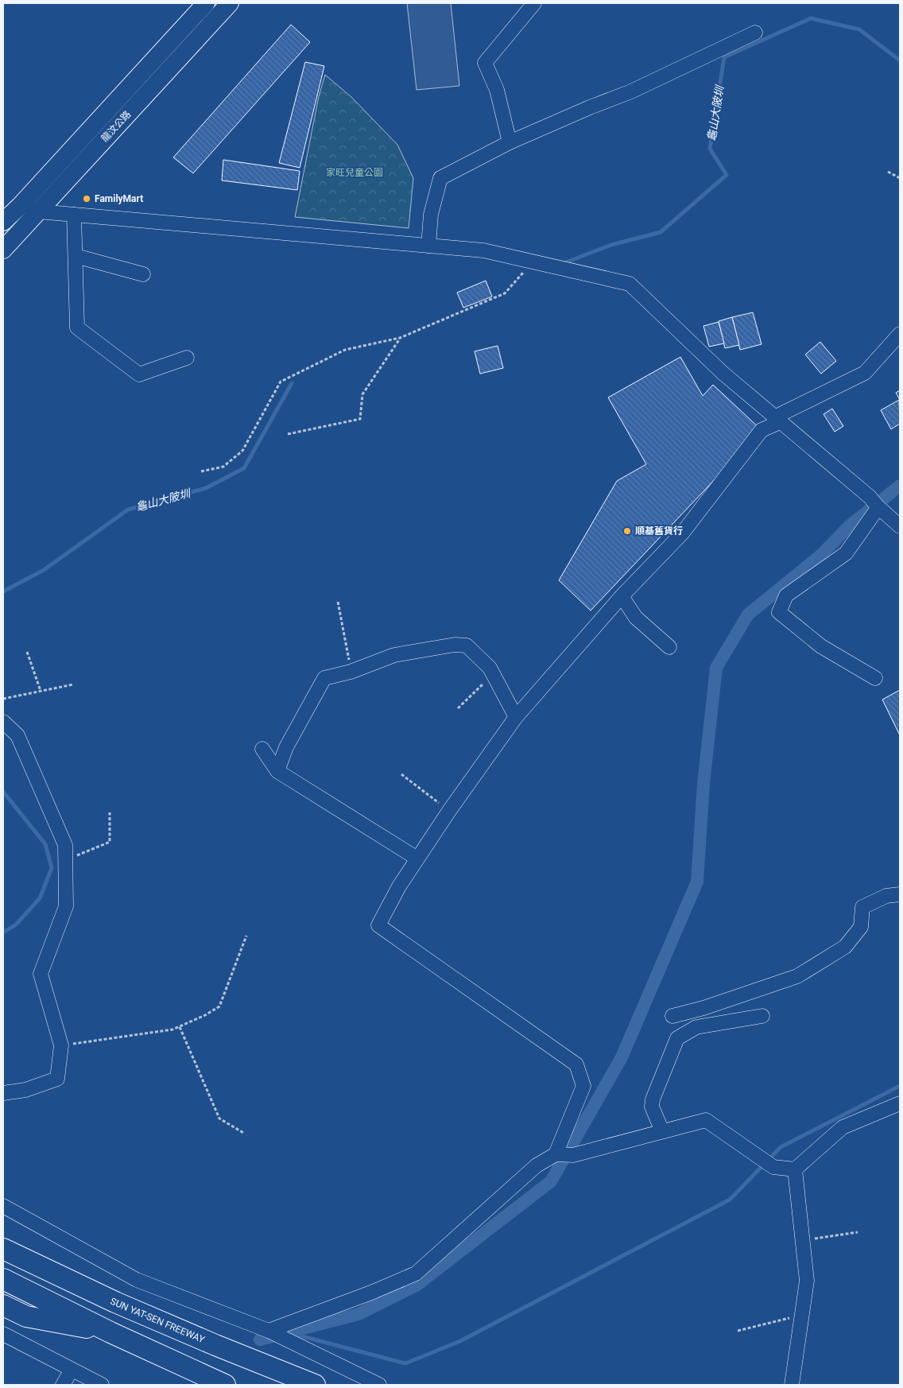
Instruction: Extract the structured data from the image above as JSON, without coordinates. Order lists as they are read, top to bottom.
{
  "streets": {
    "highway": ["SUN YAT-SEN FREEWAY"],
    "main road": ["龍汶公路"]
  },
  "water": ["龜山大陂圳"],
  "parks": ["家旺兒童公園"],
  "places": ["FamilyMart", "順基舊貨行"]
}
